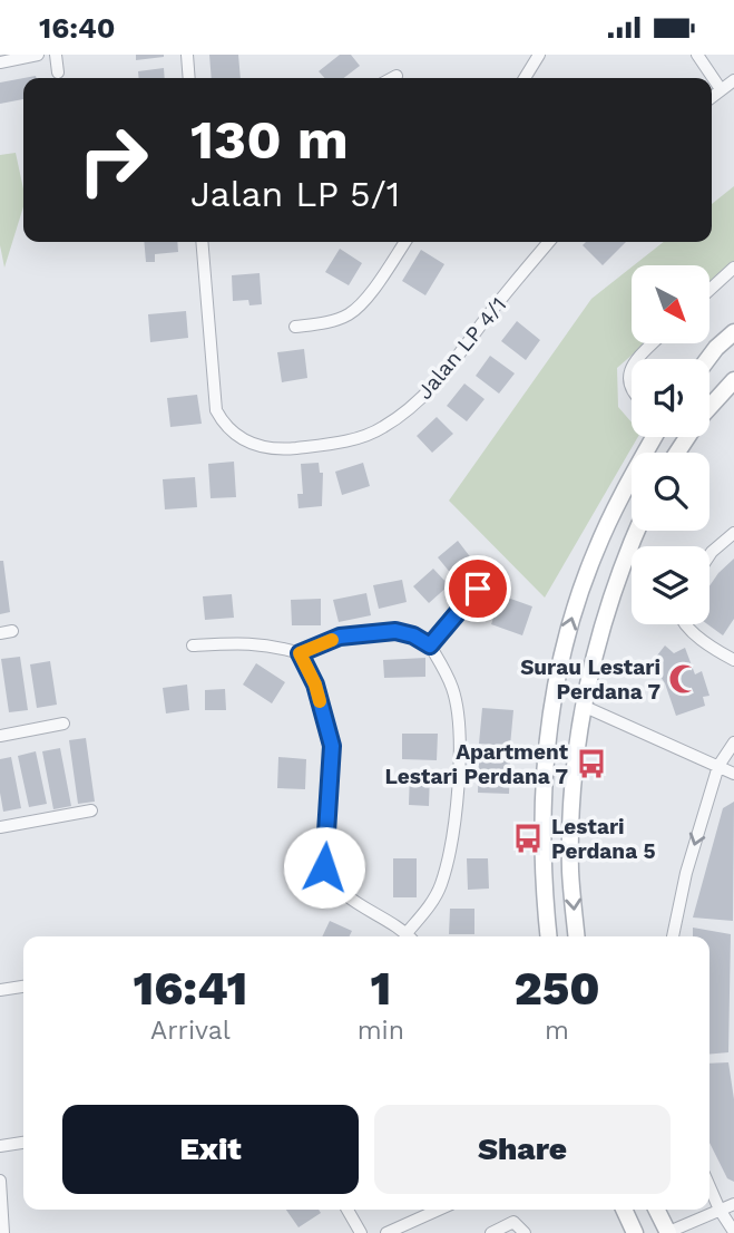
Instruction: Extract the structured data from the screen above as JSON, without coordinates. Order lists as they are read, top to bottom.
{
  "streets": {
    "street": ["Jalan LP 4/1"]
  },
  "places": {
    "mosque": ["Surau Lestari Perdana 7"],
    "bus stop": ["Apartment Lestari Perdana 7", "Lestari Perdana 5"]
  },
  "north": "bottom right",
  "page": {
    "status": "16:40",
    "turn": ["130 m", "Jalan LP 5/1"],
    "eta": [
      "16:41",
      "Arrival",
      "1",
      "min",
      "250",
      "m"
    ],
    "buttons": ["Exit", "Share"]
  }
}
